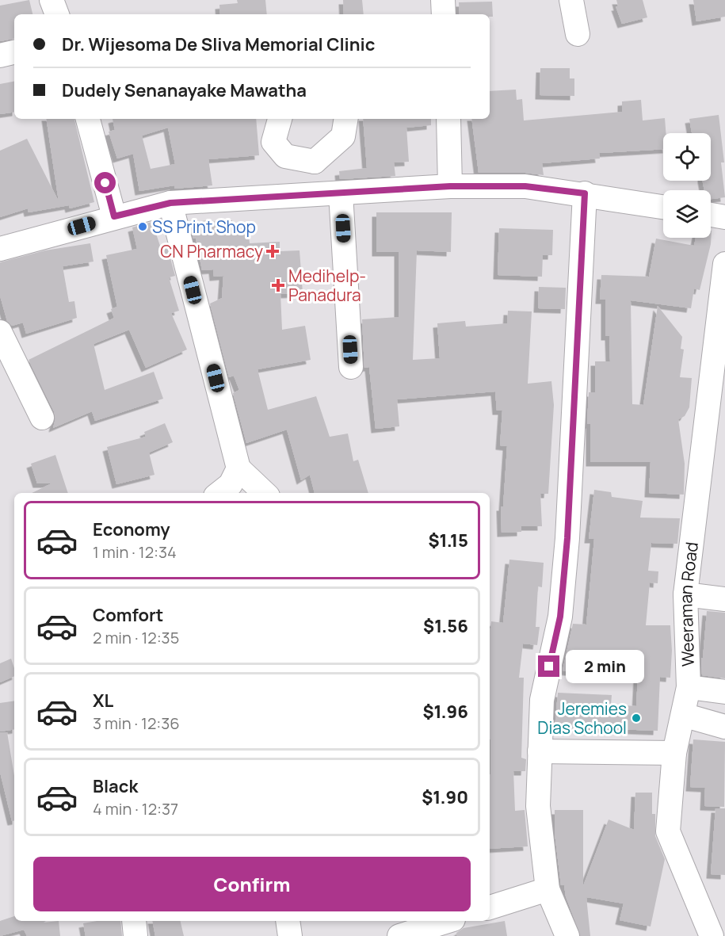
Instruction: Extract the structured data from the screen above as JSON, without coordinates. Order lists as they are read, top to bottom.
{
  "streets": {
    "street": ["Weeraman Road"]
  },
  "places": {
    "other": ["SS Print Shop", "Jeremies Dias School"],
    "health": ["CN Pharmacy", "Medihelp- Panadura"]
  },
  "page": {
    "banner": ["Dr. Wijesoma De Sliva Memorial Clinic", "Dudely Senanayake Mawatha"],
    "list": [
      {
        "name": "Economy",
        "note": "1 min · 12:34",
        "value": "$1.15"
      },
      {
        "name": "Comfort",
        "note": "2 min · 12:35",
        "value": "$1.56"
      },
      {
        "name": "XL",
        "note": "3 min · 12:36",
        "value": "$1.96"
      },
      {
        "name": "Black",
        "note": "4 min · 12:37",
        "value": "$1.90"
      }
    ],
    "bubble": "2 min",
    "buttons": "Confirm"
  }
}
